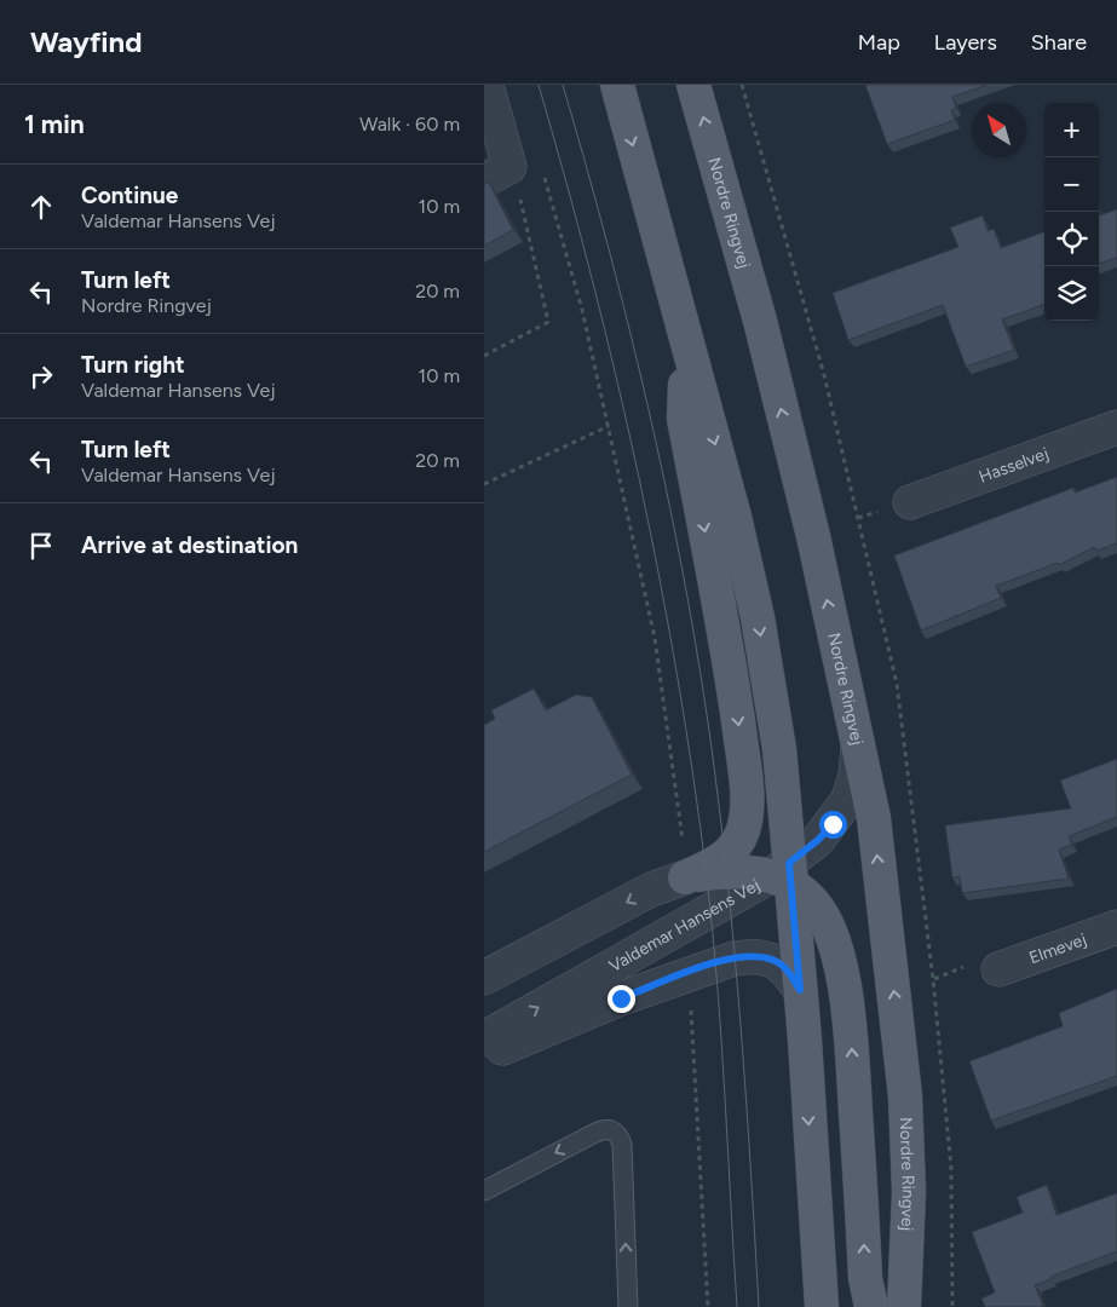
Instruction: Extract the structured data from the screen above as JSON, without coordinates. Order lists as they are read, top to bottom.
{
  "streets": {
    "main road": ["Nordre Ringvej"],
    "street": ["Hasselvej", "Valdemar Hansens Vej", "Elmevej"]
  },
  "crossings": [
    ["Nordre Ringvej", "Valdemar Hansens Vej"]
  ],
  "north": "top left",
  "page": {
    "header": "Wayfind",
    "nav": ["Map", "Layers", "Share"],
    "heading": ["1 min", "Walk · 60 m"],
    "map_buttons": ["+", "−"],
    "list": [
      ["Continue", "Valdemar Hansens Vej", "10 m"],
      ["Turn left", "Nordre Ringvej", "20 m"],
      ["Turn right", "Valdemar Hansens Vej", "10 m"],
      ["Turn left", "Valdemar Hansens Vej", "20 m"],
      "Arrive at destination"
    ]
  }
}
